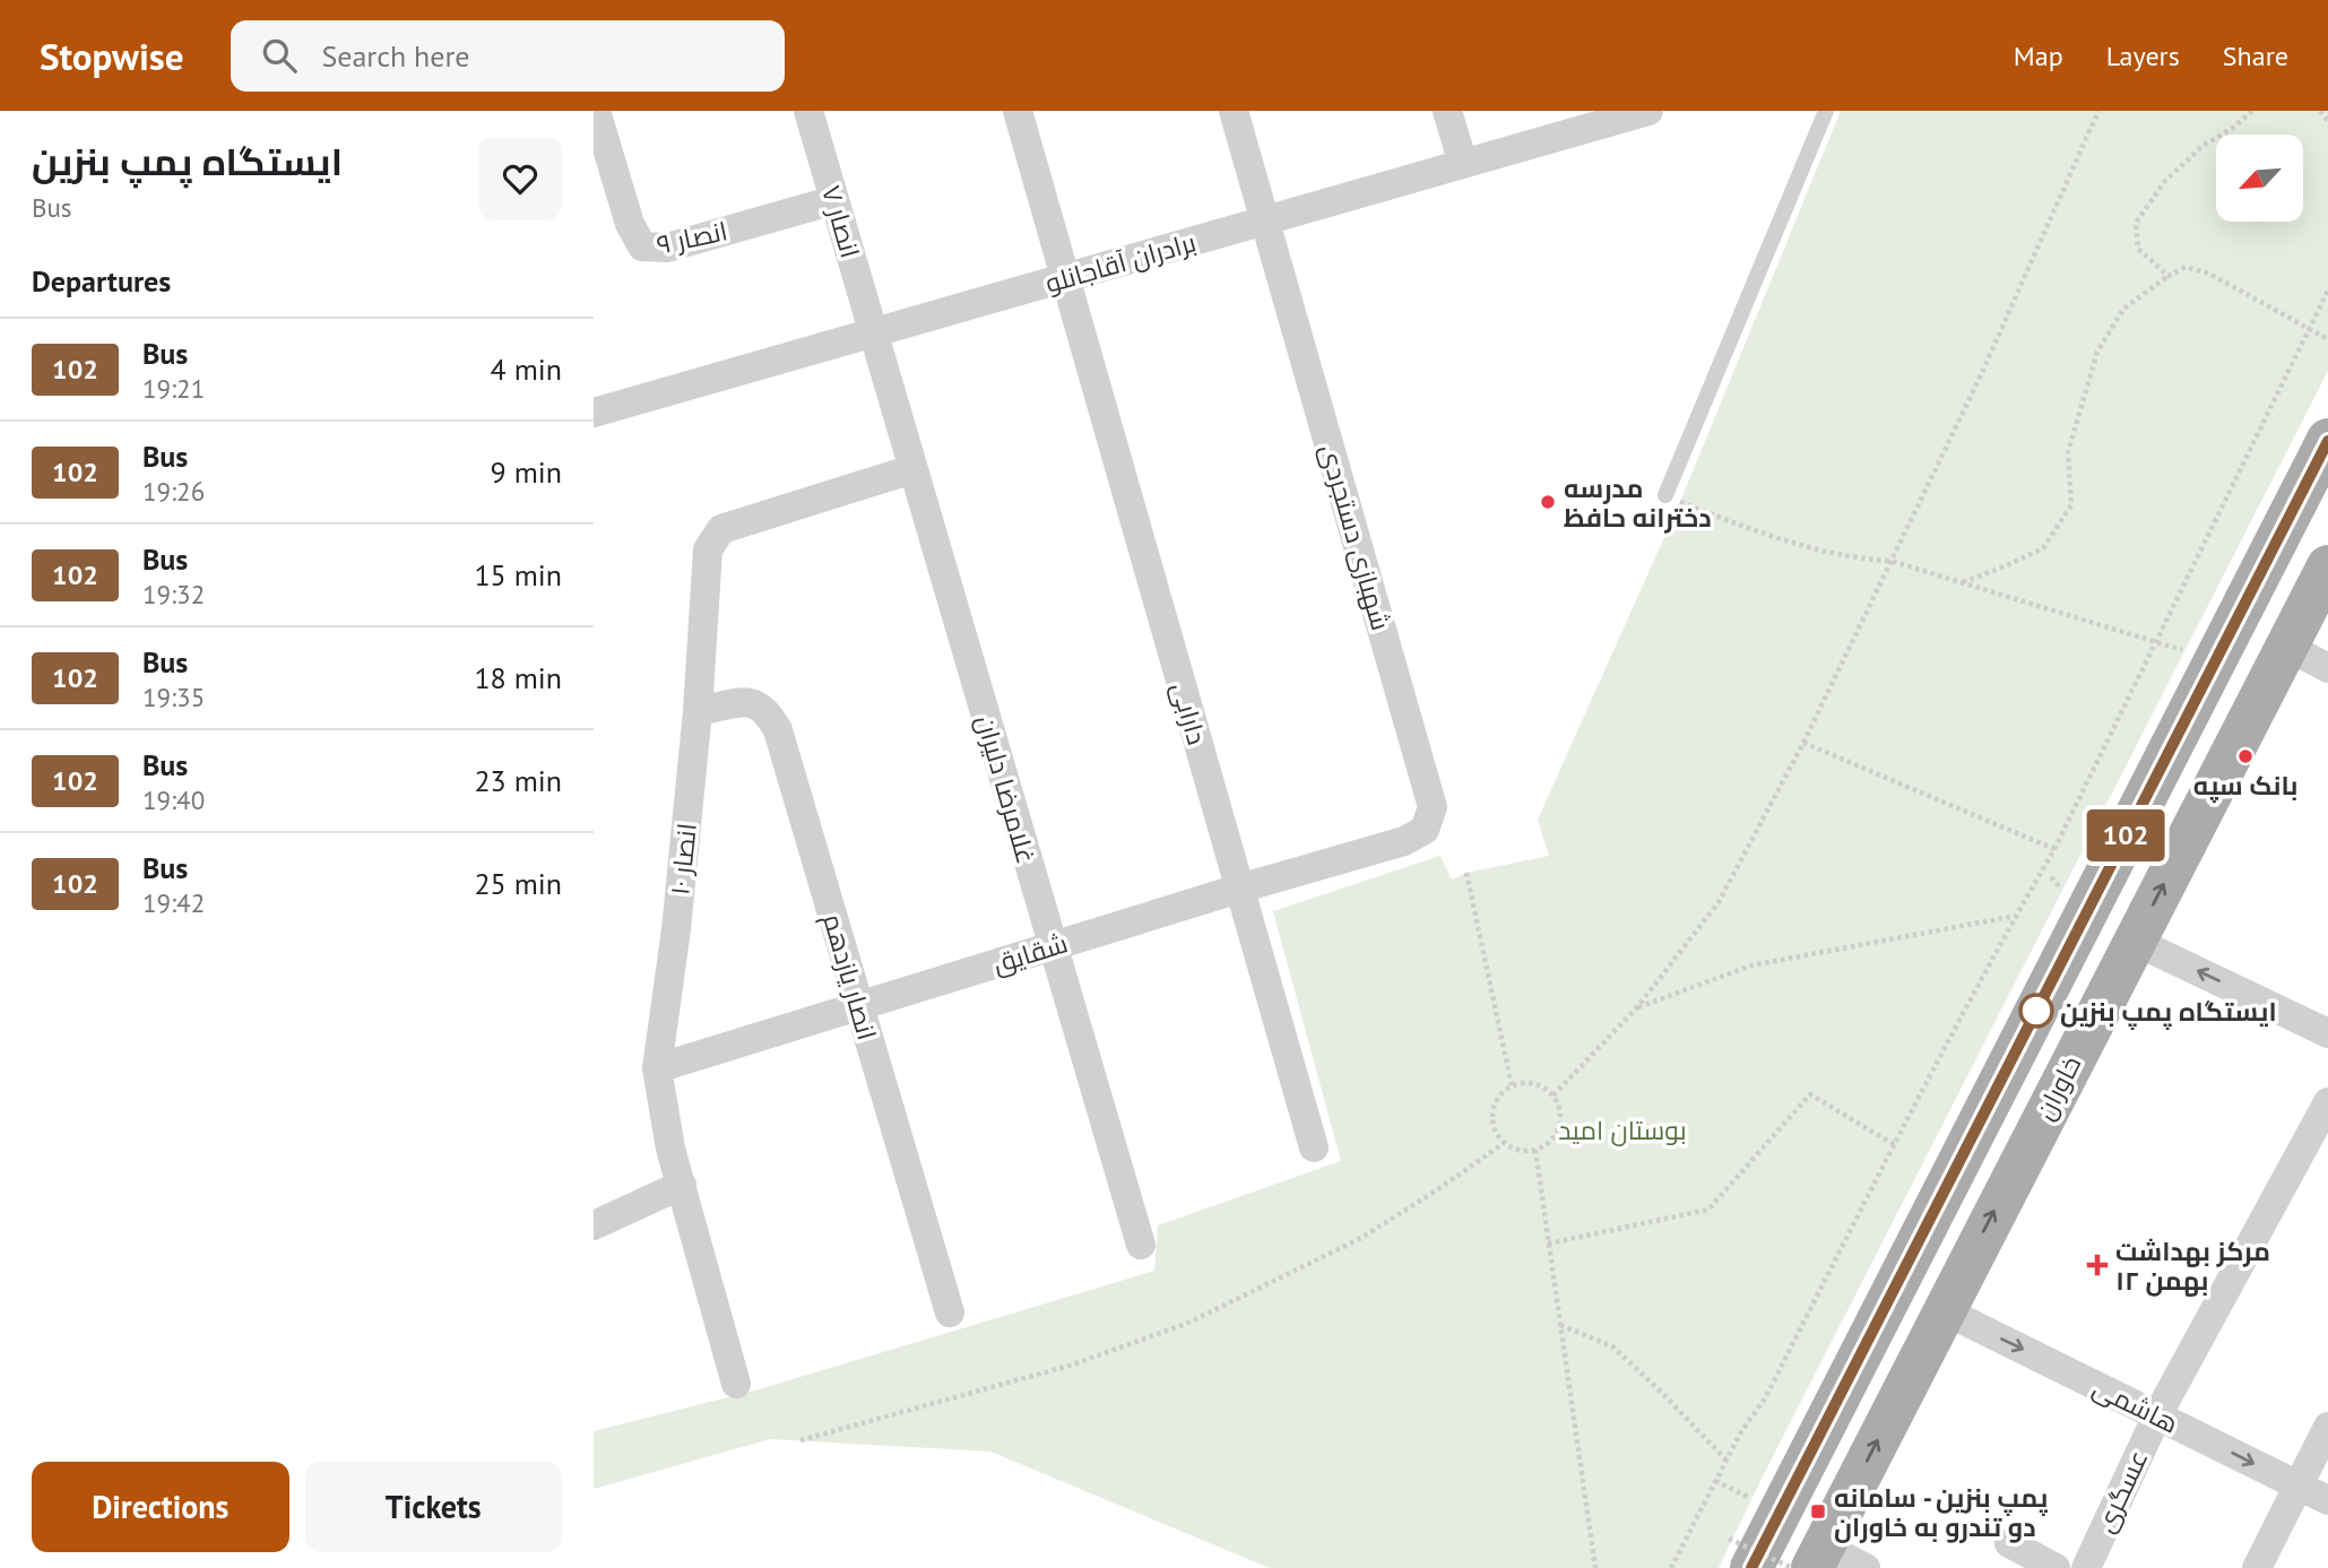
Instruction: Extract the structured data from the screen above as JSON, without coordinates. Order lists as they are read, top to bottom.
{
  "streets": {
    "main road": ["خاوران"],
    "street": [
      "انصار ۷",
      "انصار ۹",
      "برادران آقاجانلو",
      "شهبازی دستجردی",
      "دارابی",
      "غلامرضا دلیران",
      "انصار ۱۰",
      "شقایق",
      "انصار یازدهم",
      "هاشمی",
      "عسگری"
    ]
  },
  "crossings": [
    ["انصار ۷", "انصار ۹"],
    ["انصار ۷", "برادران آقاجانلو"],
    ["انصار ۷", "غلامرضا دلیران"],
    ["برادران آقاجانلو", "شهبازی دستجردی"],
    ["برادران آقاجانلو", "دارابی"],
    ["برادران آقاجانلو", "غلامرضا دلیران"],
    ["شهبازی دستجردی", "شقایق"],
    ["دارابی", "شقایق"],
    ["غلامرضا دلیران", "انصار ۱۰"],
    ["غلامرضا دلیران", "شقایق"],
    ["انصار ۱۰", "شقایق"],
    ["انصار ۱۰", "انصار یازدهم"],
    ["شقایق", "انصار یازدهم"],
    ["خاوران", "هاشمی"],
    ["هاشمی", "عسگری"]
  ],
  "one_way": ["هاشمی"],
  "parks": ["بوستان امید"],
  "places": {
    "other": ["مدرسه دخترانه حافظ", "بانک سپه", "ایستگاه پمپ بنزین"],
    "health": ["مرکز بهداشت ۱۲ بهمن"],
    "transit": ["پمپ بنزین - سامانه دو تندرو به خاوران"]
  },
  "lines": ["bus line 102"],
  "north": "bottom left",
  "page": {
    "header": "Stopwise",
    "search": "Search here",
    "nav": ["Map", "Layers", "Share"],
    "heading": [
      ["ایستگاه پمپ بنزین", "Bus"],
      "Departures"
    ],
    "on_map": "102",
    "list": [
      {
        "mark": "102",
        "name": "Bus",
        "note": "19:21",
        "value": "4 min"
      },
      {
        "mark": "102",
        "name": "Bus",
        "note": "19:26",
        "value": "9 min"
      },
      {
        "mark": "102",
        "name": "Bus",
        "note": "19:32",
        "value": "15 min"
      },
      {
        "mark": "102",
        "name": "Bus",
        "note": "19:35",
        "value": "18 min"
      },
      {
        "mark": "102",
        "name": "Bus",
        "note": "19:40",
        "value": "23 min"
      },
      {
        "mark": "102",
        "name": "Bus",
        "note": "19:42",
        "value": "25 min"
      }
    ],
    "buttons": ["Directions", "Tickets"]
  }
}
